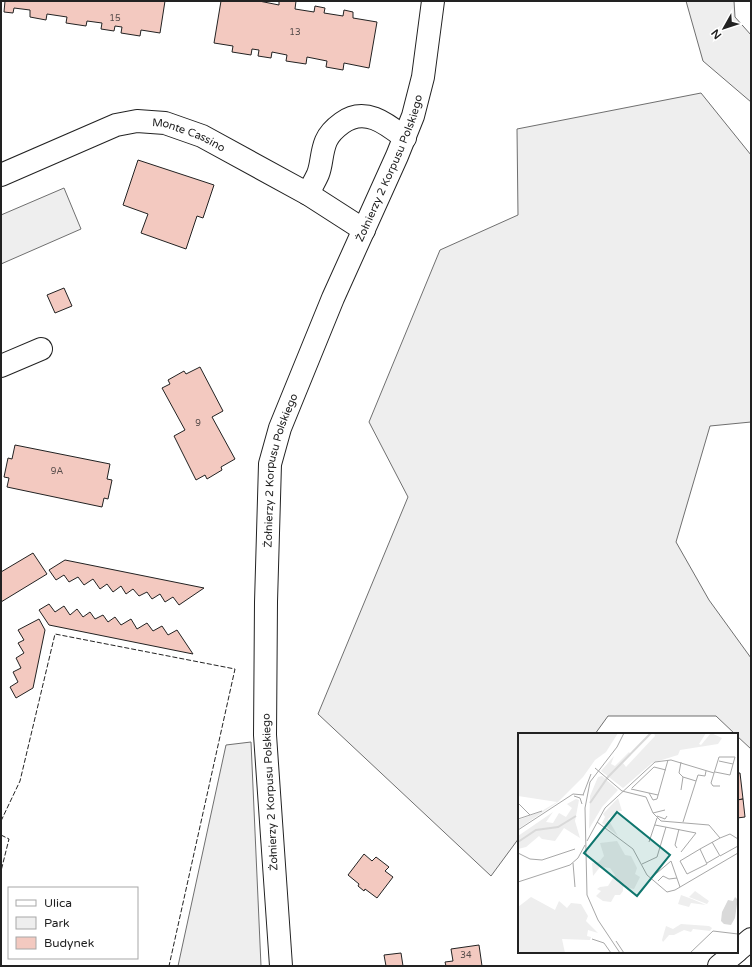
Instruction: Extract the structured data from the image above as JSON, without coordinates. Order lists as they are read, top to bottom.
{
  "streets": {
    "main road": ["Monte Cassino", "Żołnierzy 2 Korpusu Polskiego"]
  },
  "crossings": [
    ["Monte Cassino", "Żołnierzy 2 Korpusu Polskiego"]
  ],
  "house_numbers": [
    "15",
    "13",
    "9",
    "9A",
    "34"
  ],
  "legend": ["Ulica", "Park", "Budynek"],
  "north": "bottom left"
}
